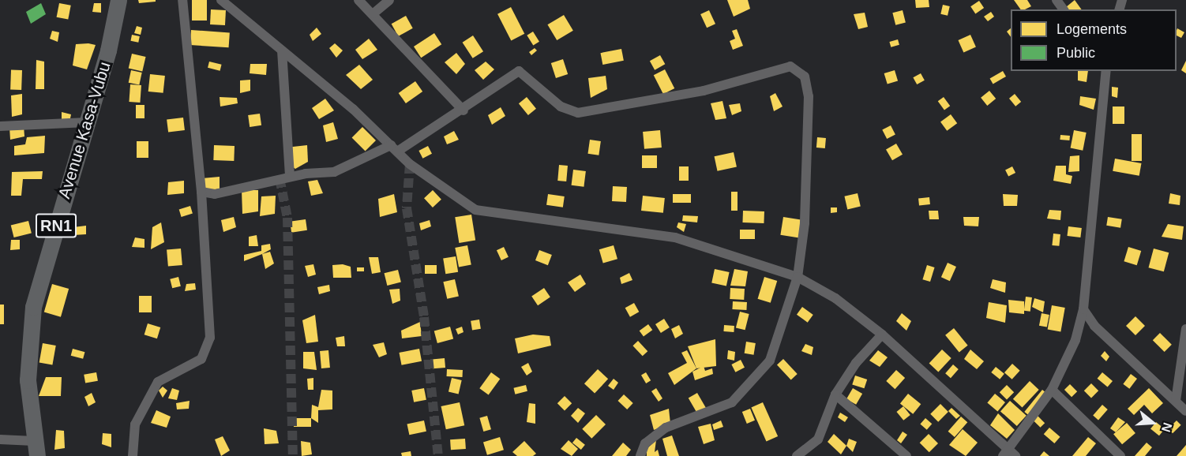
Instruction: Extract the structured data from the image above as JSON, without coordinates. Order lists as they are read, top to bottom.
{
  "streets": {
    "highway": ["Avenue Kasa-Vubu", "RN1"]
  },
  "legend": ["Logements", "Public"],
  "north": "right"
}
